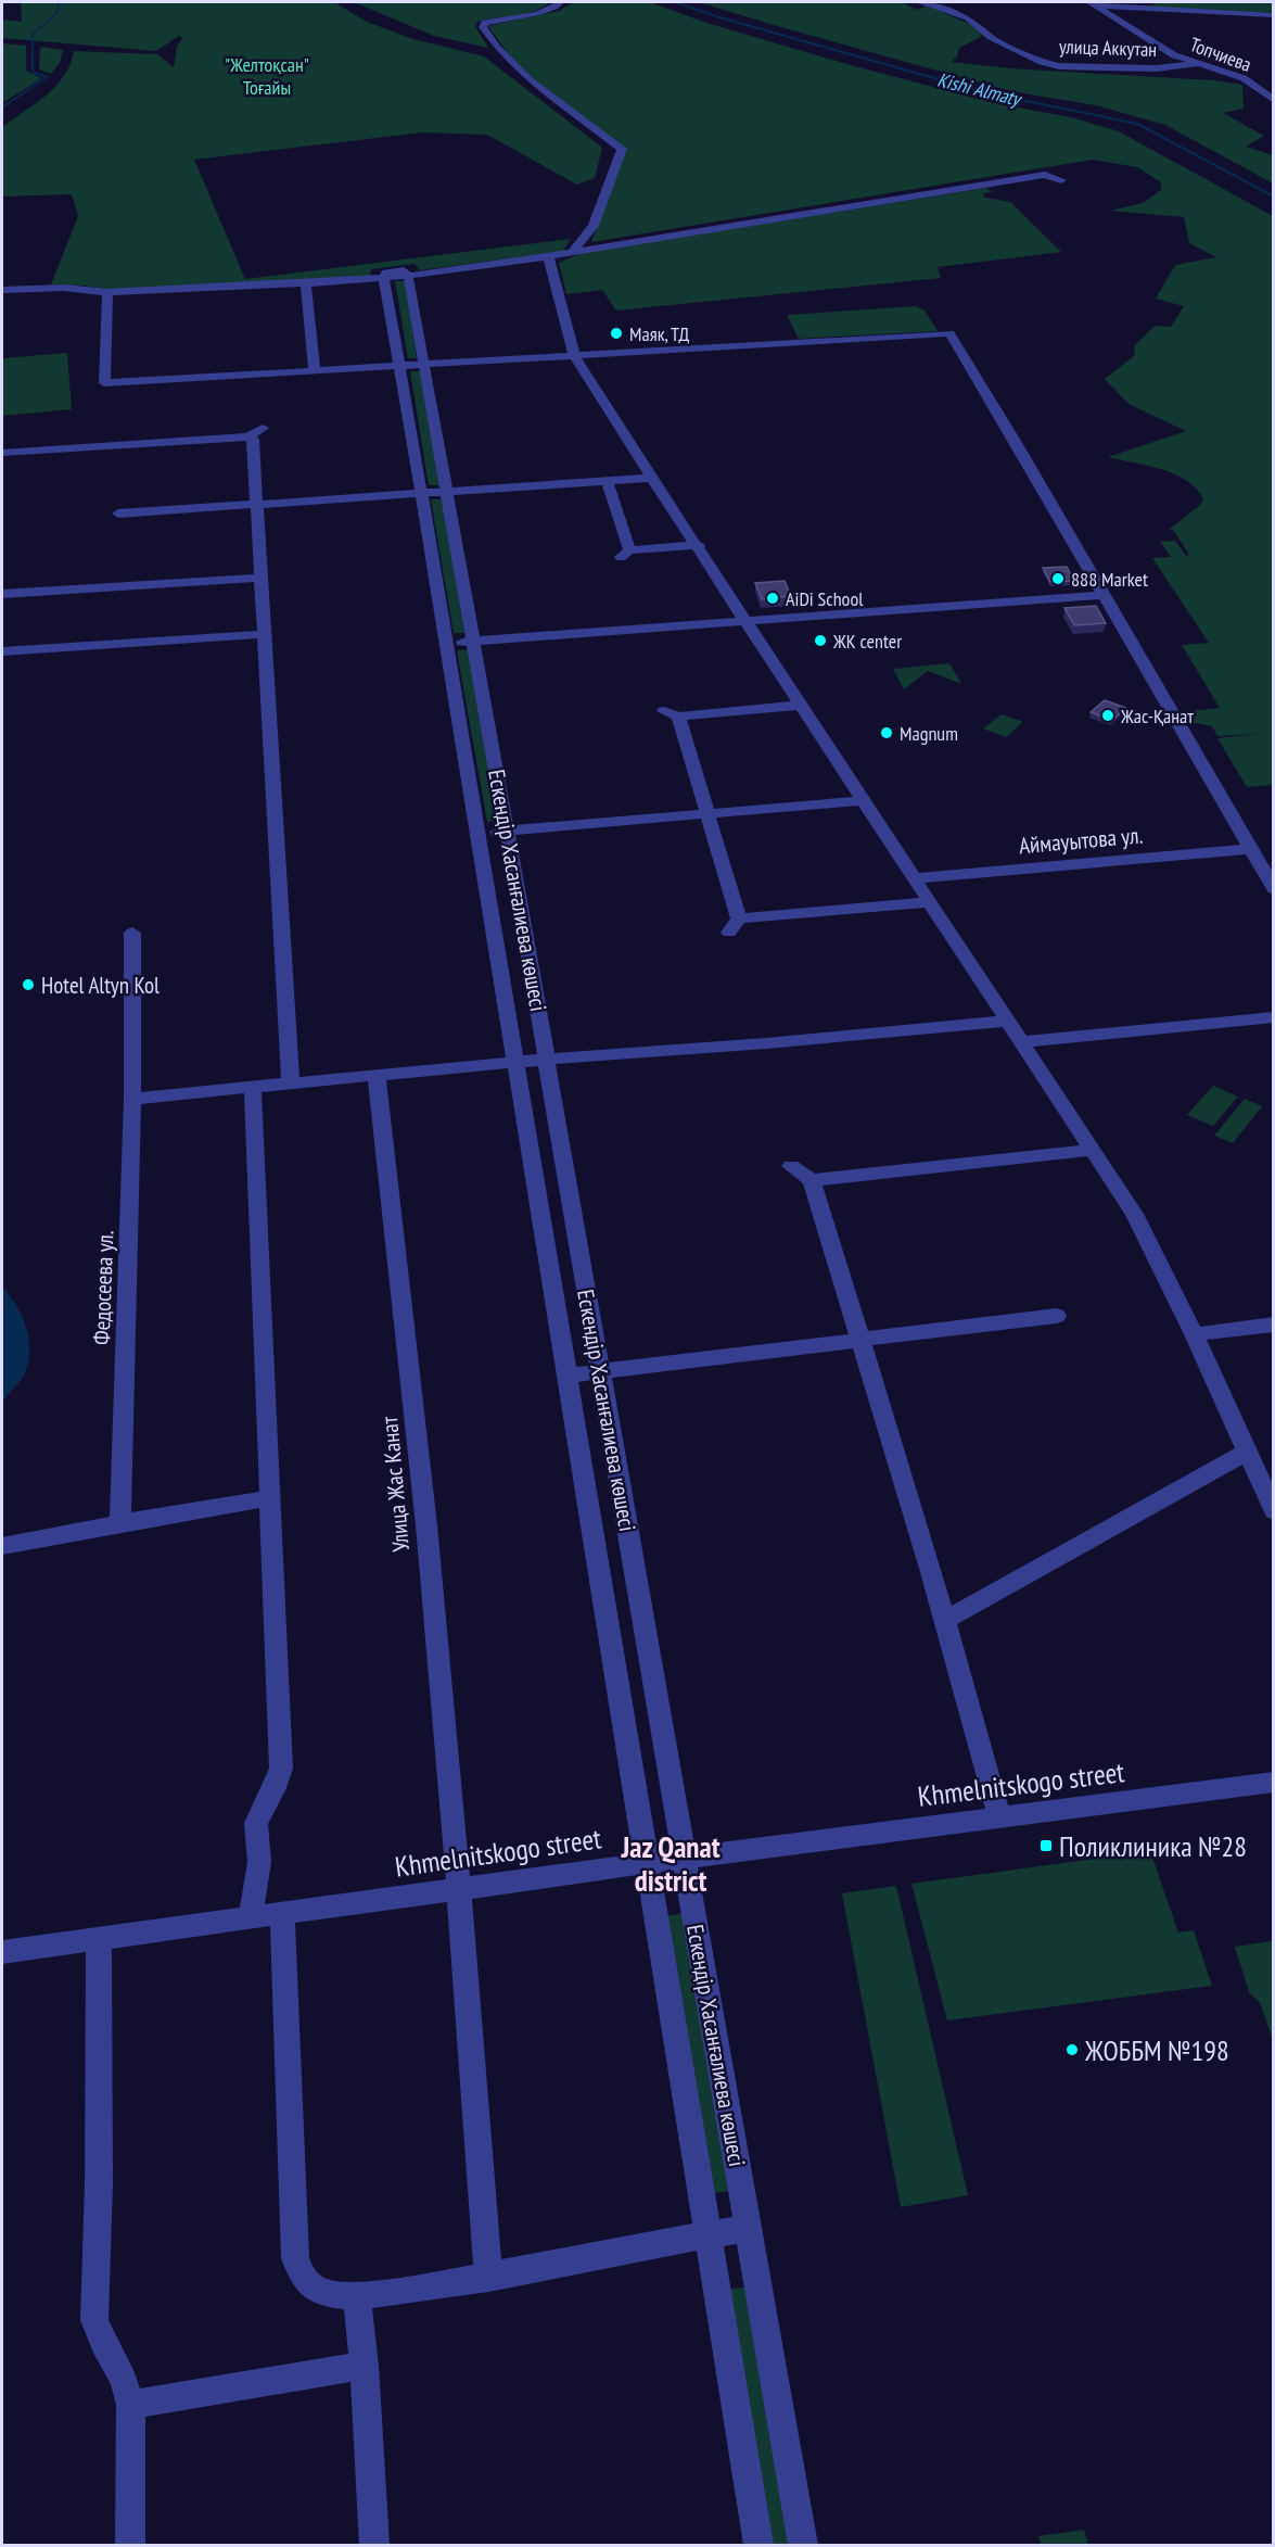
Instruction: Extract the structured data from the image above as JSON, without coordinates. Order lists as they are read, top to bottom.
{
  "streets": {
    "street": [
      "улица Аккутан",
      "Топчиева",
      "Аймауытова ул.",
      "Ескендір Хасанғалиева көшесі",
      "Федосеева ул.",
      "Улица Жас Канат",
      "Khmelnitskogo street"
    ]
  },
  "crossings": [
    ["улица Аккутан", "Топчиева"],
    ["Ескендір Хасанғалиева көшесі", "Khmelnitskogo street"],
    ["Улица Жас Канат", "Khmelnitskogo street"]
  ],
  "districts": ["Jaz Qanat district"],
  "water": ["Kіshі Almaty"],
  "parks": ["\"Желтоқсан\" Тоғайы"],
  "places": {
    "other": [
      "Маяк, ТД",
      "888 Market",
      "AiDi School",
      "ЖК center",
      "Жас-Қанат",
      "Magnum",
      "Hotel Altyn Kol",
      "ЖОББМ №198"
    ],
    "transit": ["Поликлиника №28"]
  }
}
